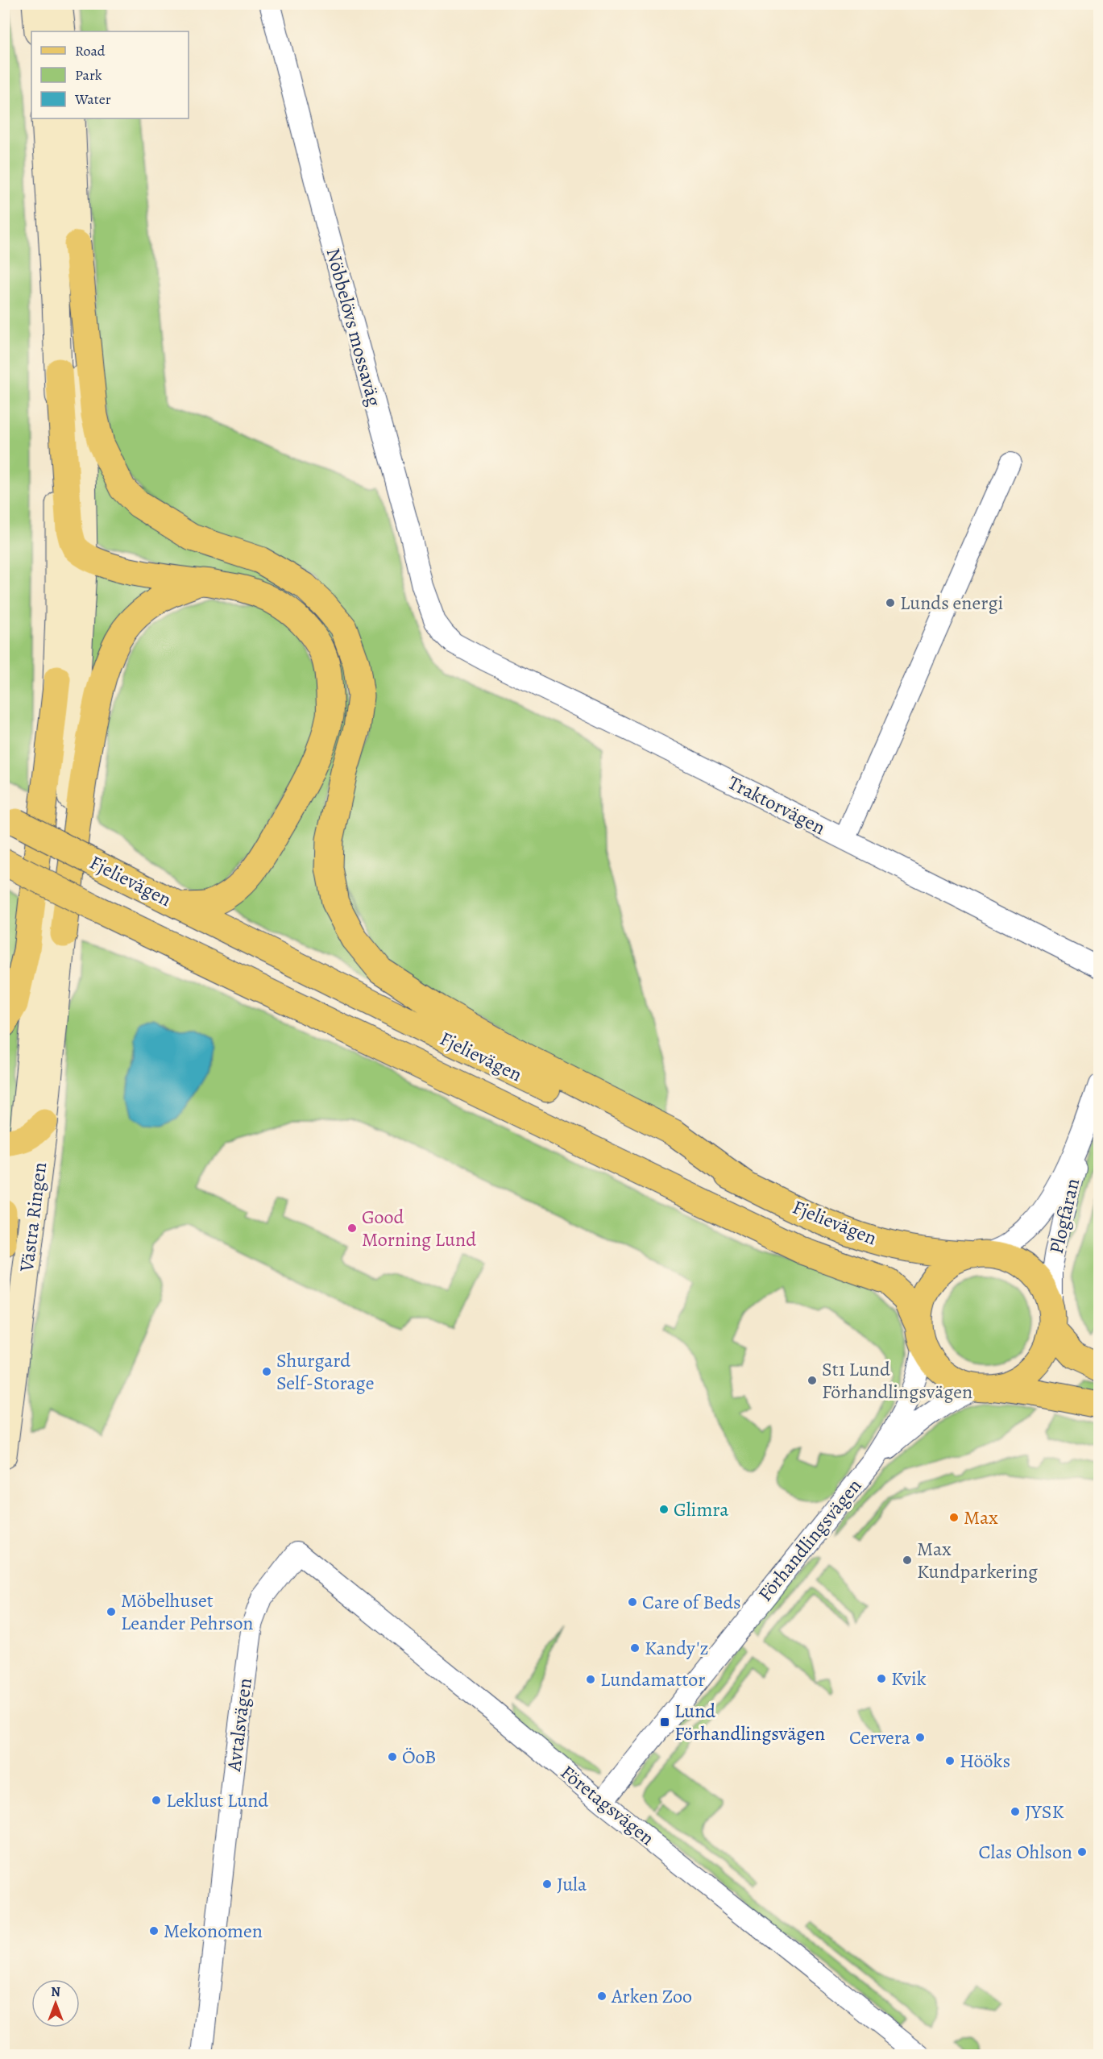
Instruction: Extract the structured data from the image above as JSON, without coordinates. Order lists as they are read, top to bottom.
{
  "streets": {
    "main road": ["Fjelievägen", "Västra Ringen"],
    "street": [
      "Nöbbelövs mossaväg",
      "Traktorvägen",
      "Plogfåran",
      "Förhandlingsvägen",
      "Avtalsvägen",
      "Företagsvägen"
    ]
  },
  "crossings": [
    ["Nöbbelövs mossaväg", "Traktorvägen"],
    ["Fjelievägen", "Plogfåran"],
    ["Fjelievägen", "Förhandlingsvägen"],
    ["Plogfåran", "Förhandlingsvägen"],
    ["Förhandlingsvägen", "Företagsvägen"],
    ["Avtalsvägen", "Företagsvägen"]
  ],
  "places": {
    "other": [
      "Lunds energi",
      "Good Morning Lund",
      "Shurgard Self-Storage",
      "St1 Lund Förhandlingsvägen",
      "Glimra",
      "Max",
      "Max Kundparkering",
      "Care of Beds",
      "Möbelhuset Leander Pehrson",
      "Kandy'z",
      "Kvik",
      "Lundamattor",
      "Cervera",
      "ÖoB",
      "Hööks",
      "Leklust Lund",
      "JYSK",
      "Clas Ohlson",
      "Jula",
      "Mekonomen",
      "Arken Zoo"
    ],
    "transit": ["Lund Förhandlingsvägen"]
  },
  "legend": ["Road", "Park", "Water"],
  "north": "top"
}
